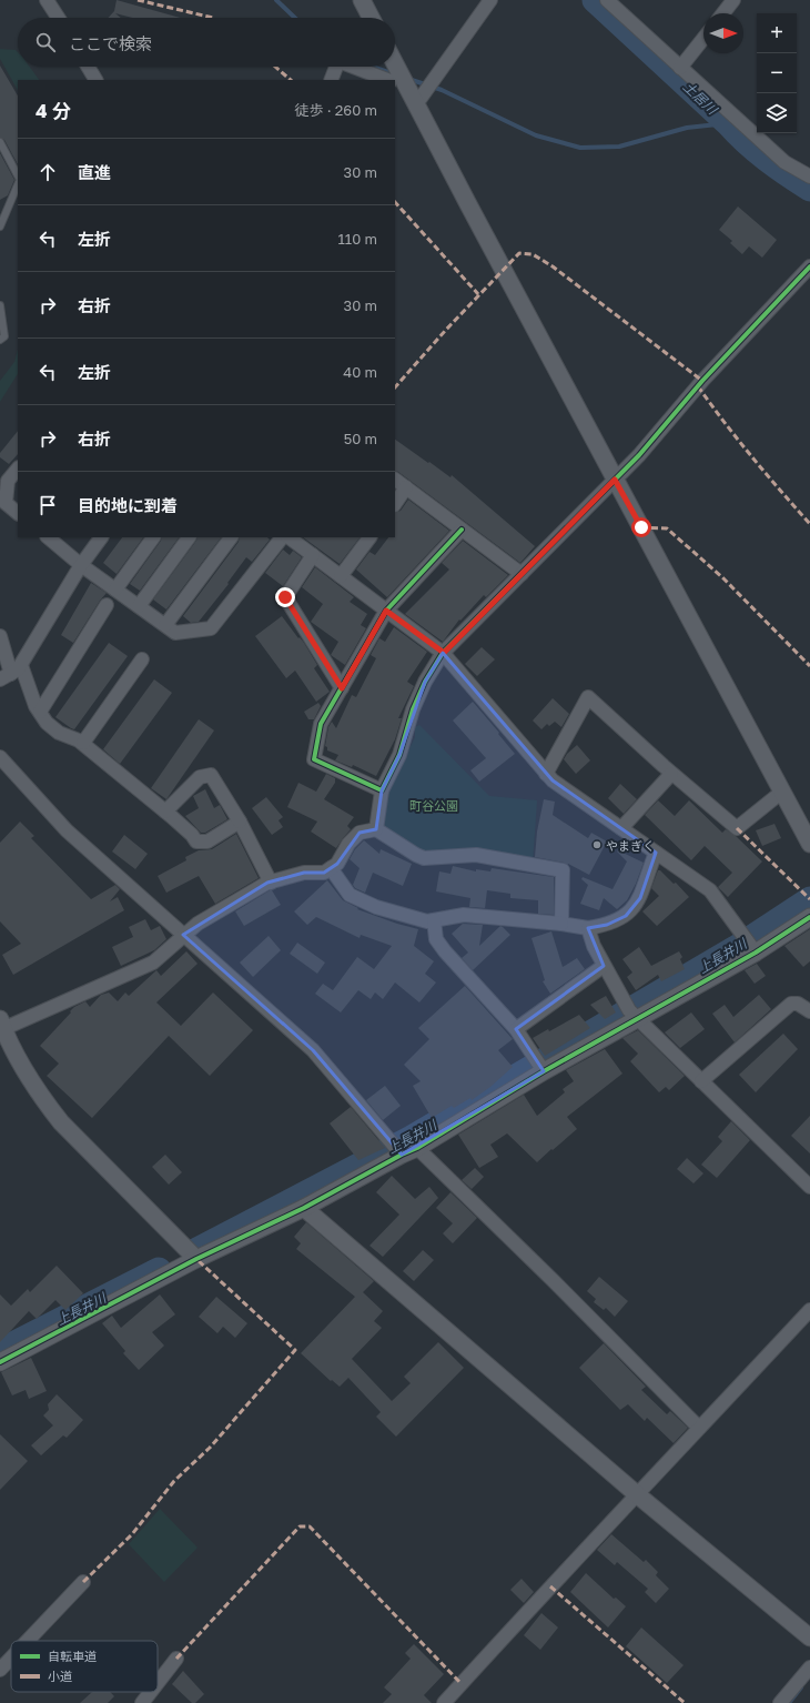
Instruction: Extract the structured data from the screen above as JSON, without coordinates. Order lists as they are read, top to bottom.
{
  "water": ["土居川", "上長井川"],
  "parks": ["町谷公園"],
  "places": ["やまぎく"],
  "legend": ["自転車道", "小道"],
  "north": "right",
  "page": {
    "map_buttons": ["+", "−"],
    "search": "ここで検索",
    "heading": ["4 分", "徒歩 · 260 m"],
    "list": [
      ["直進", "30 m"],
      ["左折", "110 m"],
      ["右折", "30 m"],
      ["左折", "40 m"],
      ["右折", "50 m"],
      "目的地に到着"
    ]
  }
}
